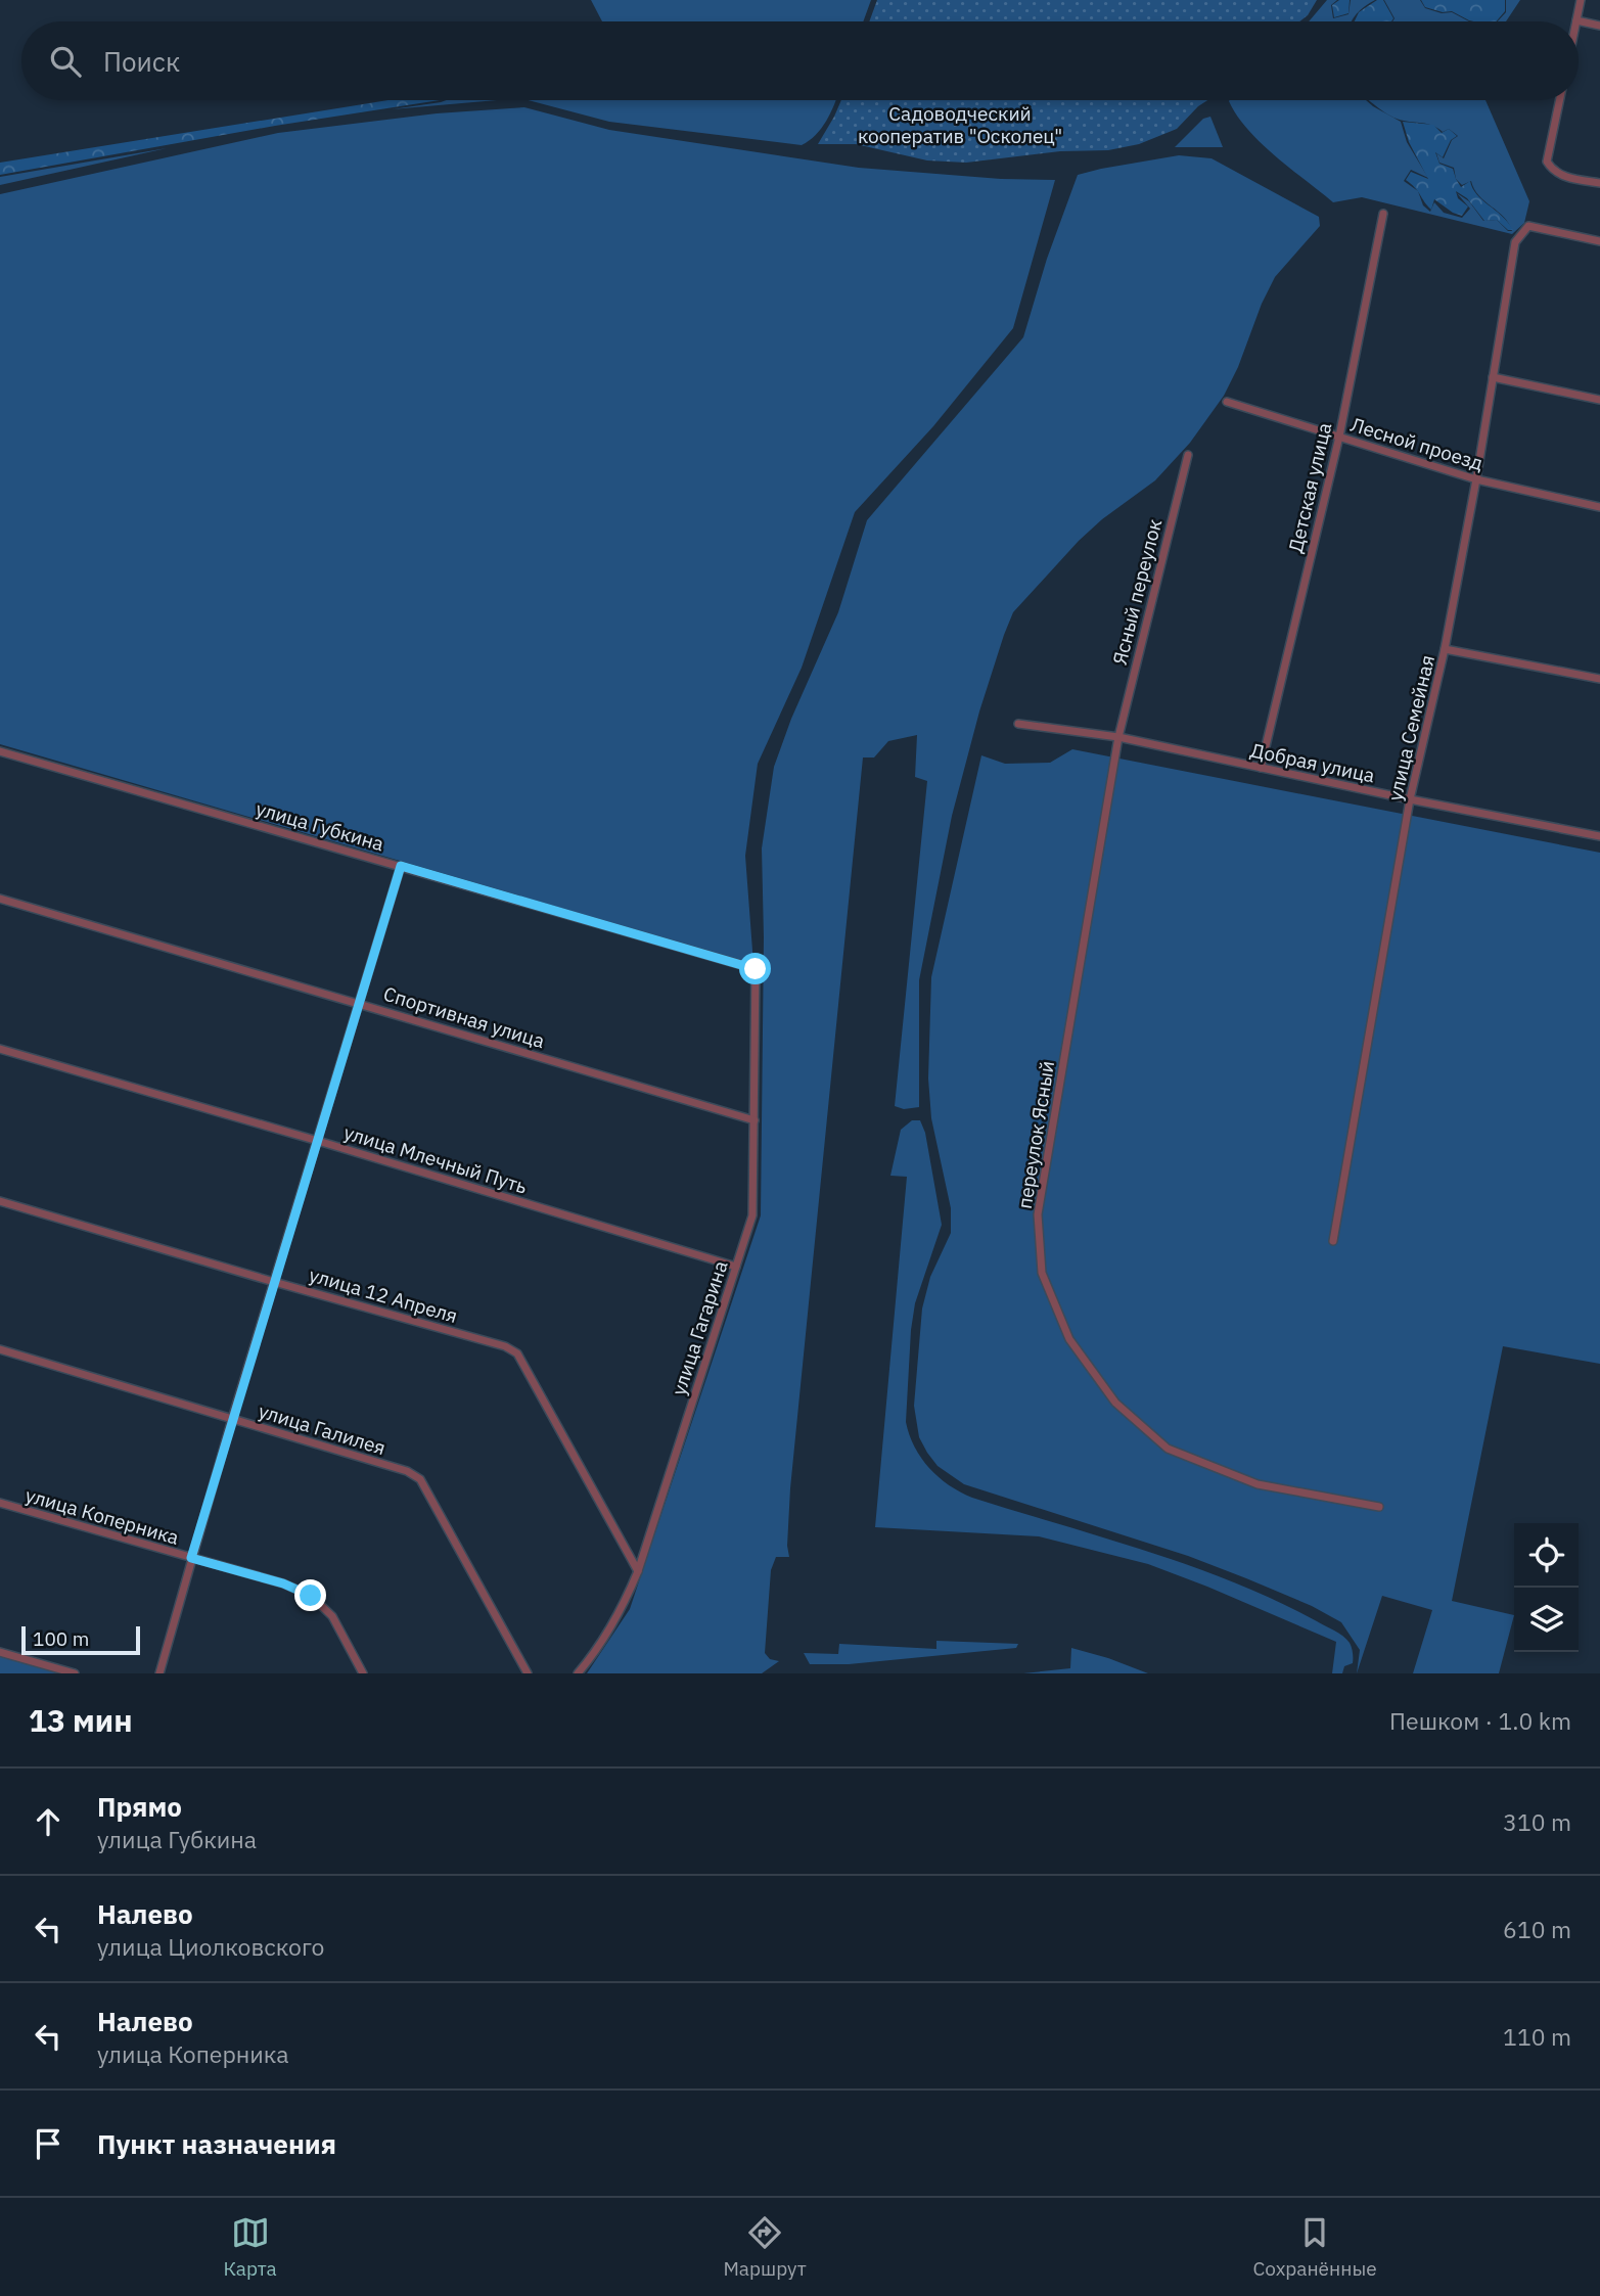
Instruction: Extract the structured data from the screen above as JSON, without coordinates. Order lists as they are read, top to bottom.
{
  "streets": {
    "street": [
      "Лесной проезд",
      "Детская улица",
      "Ясный переулок",
      "улица Семейная",
      "Добрая улица",
      "улица Губкина",
      "Спортивная улица",
      "переулок Ясный",
      "улица Млечный Путь",
      "улица 12 Апреля",
      "улица Гагарина",
      "улица Галилея",
      "улица Коперника"
    ]
  },
  "crossings": [
    ["Лесной проезд", "Детская улица"],
    ["Лесной проезд", "улица Семейная"],
    ["Детская улица", "Добрая улица"],
    ["Ясный переулок", "Добрая улица"],
    ["Ясный переулок", "переулок Ясный"],
    ["улица Семейная", "Добрая улица"],
    ["Добрая улица", "переулок Ясный"],
    ["улица Губкина", "улица Гагарина"],
    ["Спортивная улица", "улица Гагарина"],
    ["улица Млечный Путь", "улица Гагарина"],
    ["улица 12 Апреля", "улица Гагарина"]
  ],
  "parks": ["Садоводческий кооператив \"Осколец\""],
  "scale_bar": "100 m",
  "page": {
    "search": "Поиск",
    "scale": "100 m",
    "heading": ["13 мин", "Пешком · 1.0 km"],
    "list": [
      ["Прямо", "улица Губкина", "310 m"],
      ["Налево", "улица Циолковского", "610 m"],
      ["Налево", "улица Коперника", "110 m"],
      "Пункт назначения"
    ],
    "nav": ["Карта", "Маршрут", "Сохранённые"]
  }
}
